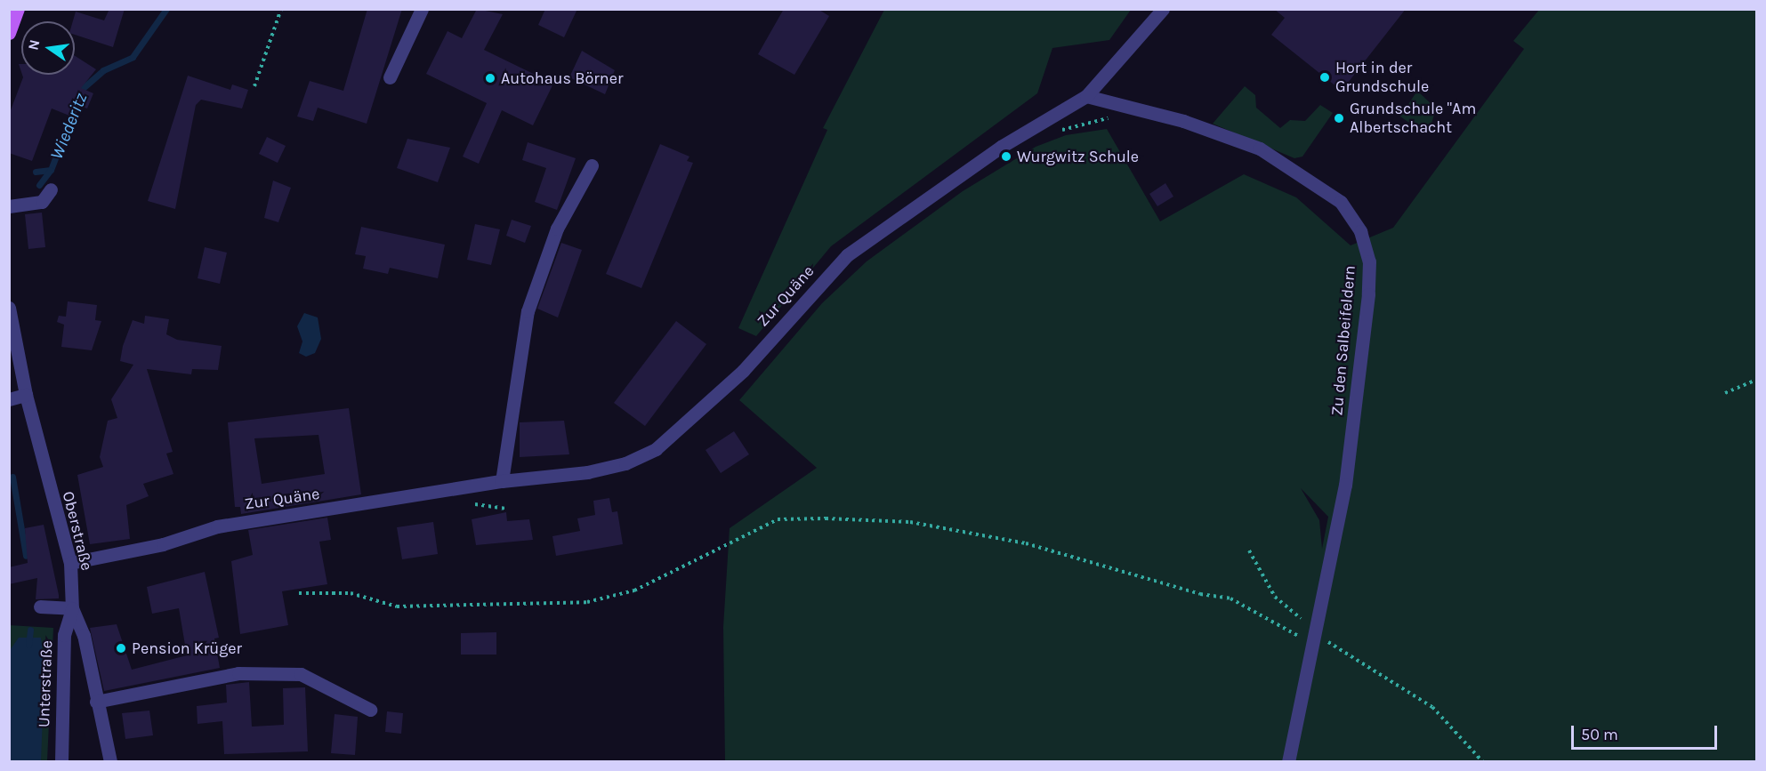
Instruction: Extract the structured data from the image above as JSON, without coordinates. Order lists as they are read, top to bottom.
{
  "streets": {
    "street": [
      "Zur Quäne",
      "Zu den Salbeifeldern",
      "Oberstraße",
      "Unterstraße"
    ]
  },
  "crossings": [
    ["Zur Quäne", "Zu den Salbeifeldern"],
    ["Zur Quäne", "Oberstraße"],
    ["Oberstraße", "Unterstraße"]
  ],
  "water": ["Wiederitz"],
  "places": [
    "Hort in der Grundschule",
    "Autohaus Börner",
    "Grundschule \"Am Albertschacht",
    "Wurgwitz Schule",
    "Pension Krüger"
  ],
  "scale_bar": "50 m",
  "north": "left"
}
